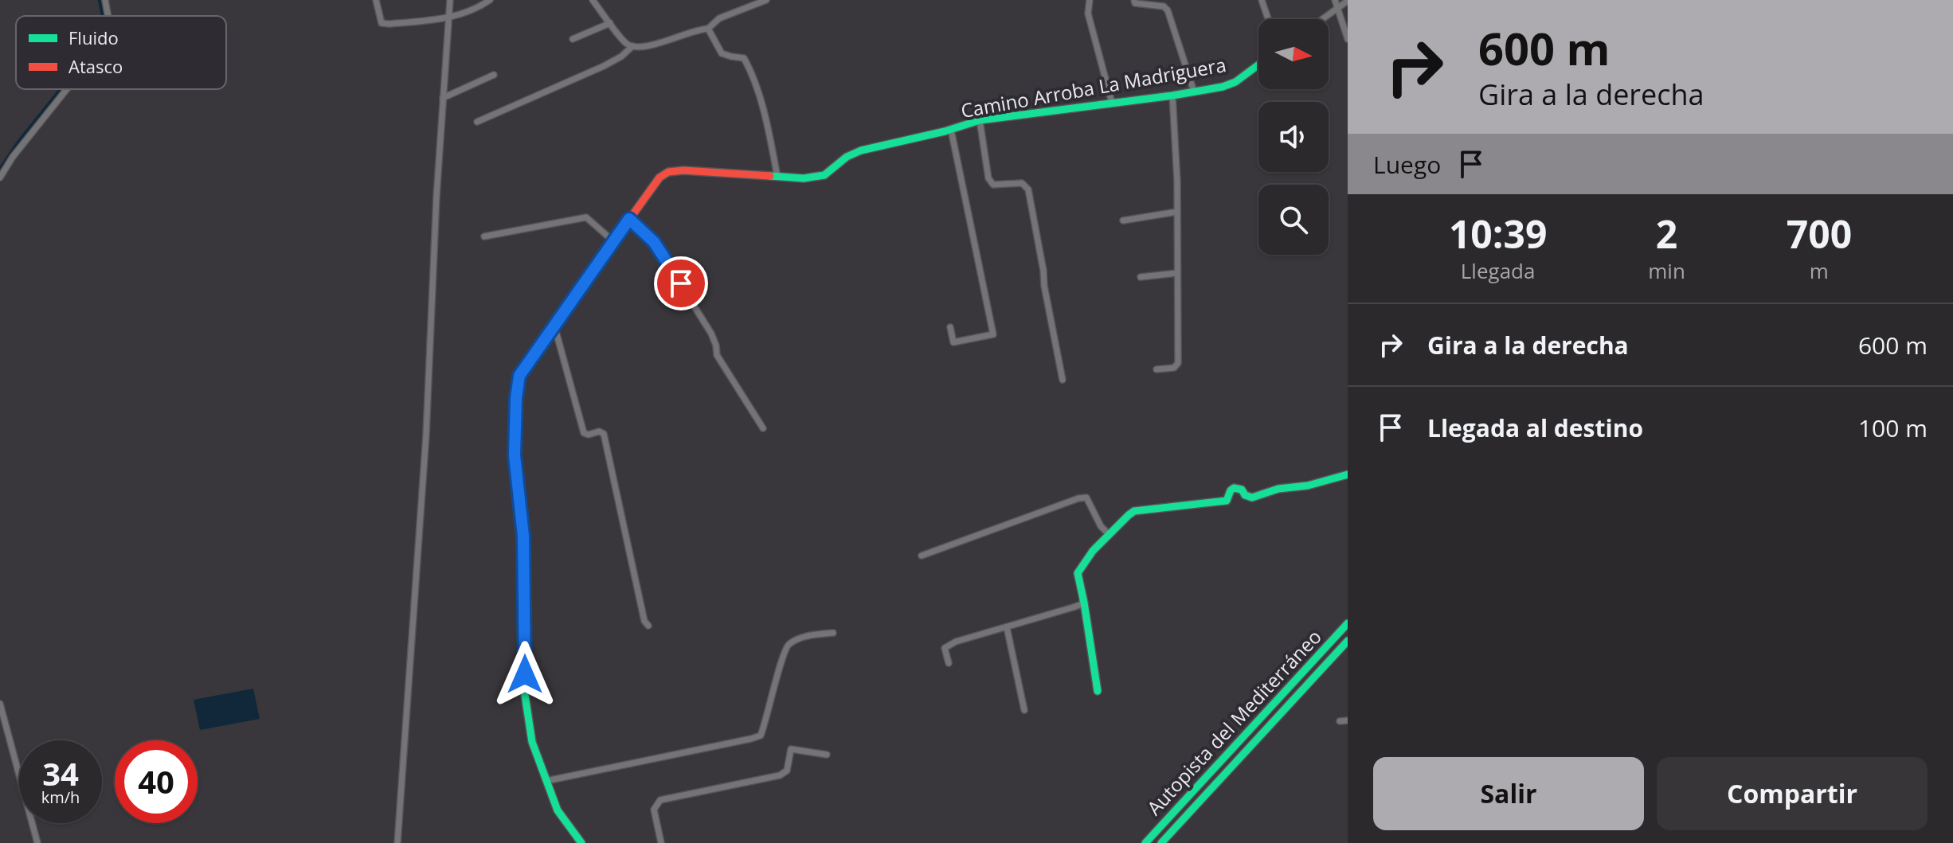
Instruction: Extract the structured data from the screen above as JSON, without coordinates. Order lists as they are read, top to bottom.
{
  "streets": {
    "main road": ["Camino Arroba La Madriguera", "Autopista del Mediterráneo"]
  },
  "legend": ["Fluido", "Atasco"],
  "north": "right",
  "page": {
    "turn": ["600 m", "Gira a la derecha"],
    "then": "Luego",
    "eta": [
      "10:39",
      "Llegada",
      "2",
      "min",
      "700",
      "m"
    ],
    "list": [
      {
        "name": "Gira a la derecha",
        "value": "600 m"
      },
      {
        "name": "Llegada al destino",
        "value": "100 m"
      }
    ],
    "speed": "34 km/h",
    "limit": "40",
    "buttons": ["Salir", "Compartir"]
  }
}
